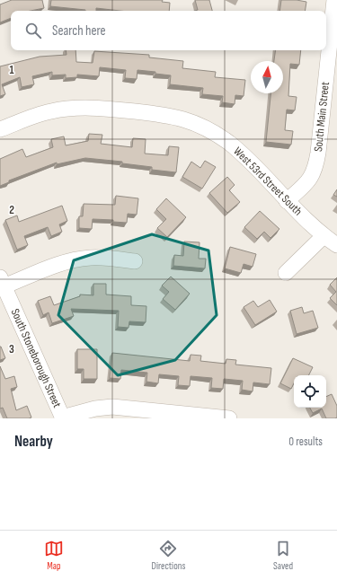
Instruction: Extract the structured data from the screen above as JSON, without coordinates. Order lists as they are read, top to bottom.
{
  "streets": {
    "street": ["South Main Street", "West 53rd Street South", "South Stoneborough Street"]
  },
  "crossings": [
    ["South Main Street", "West 53rd Street South"]
  ],
  "north": "top",
  "page": {
    "search": "Search here",
    "heading": ["Nearby", "0 results"],
    "nav": ["Map", "Directions", "Saved"]
  },
  "grid": {
    "rows": ["1", "2", "3"]
  }
}
